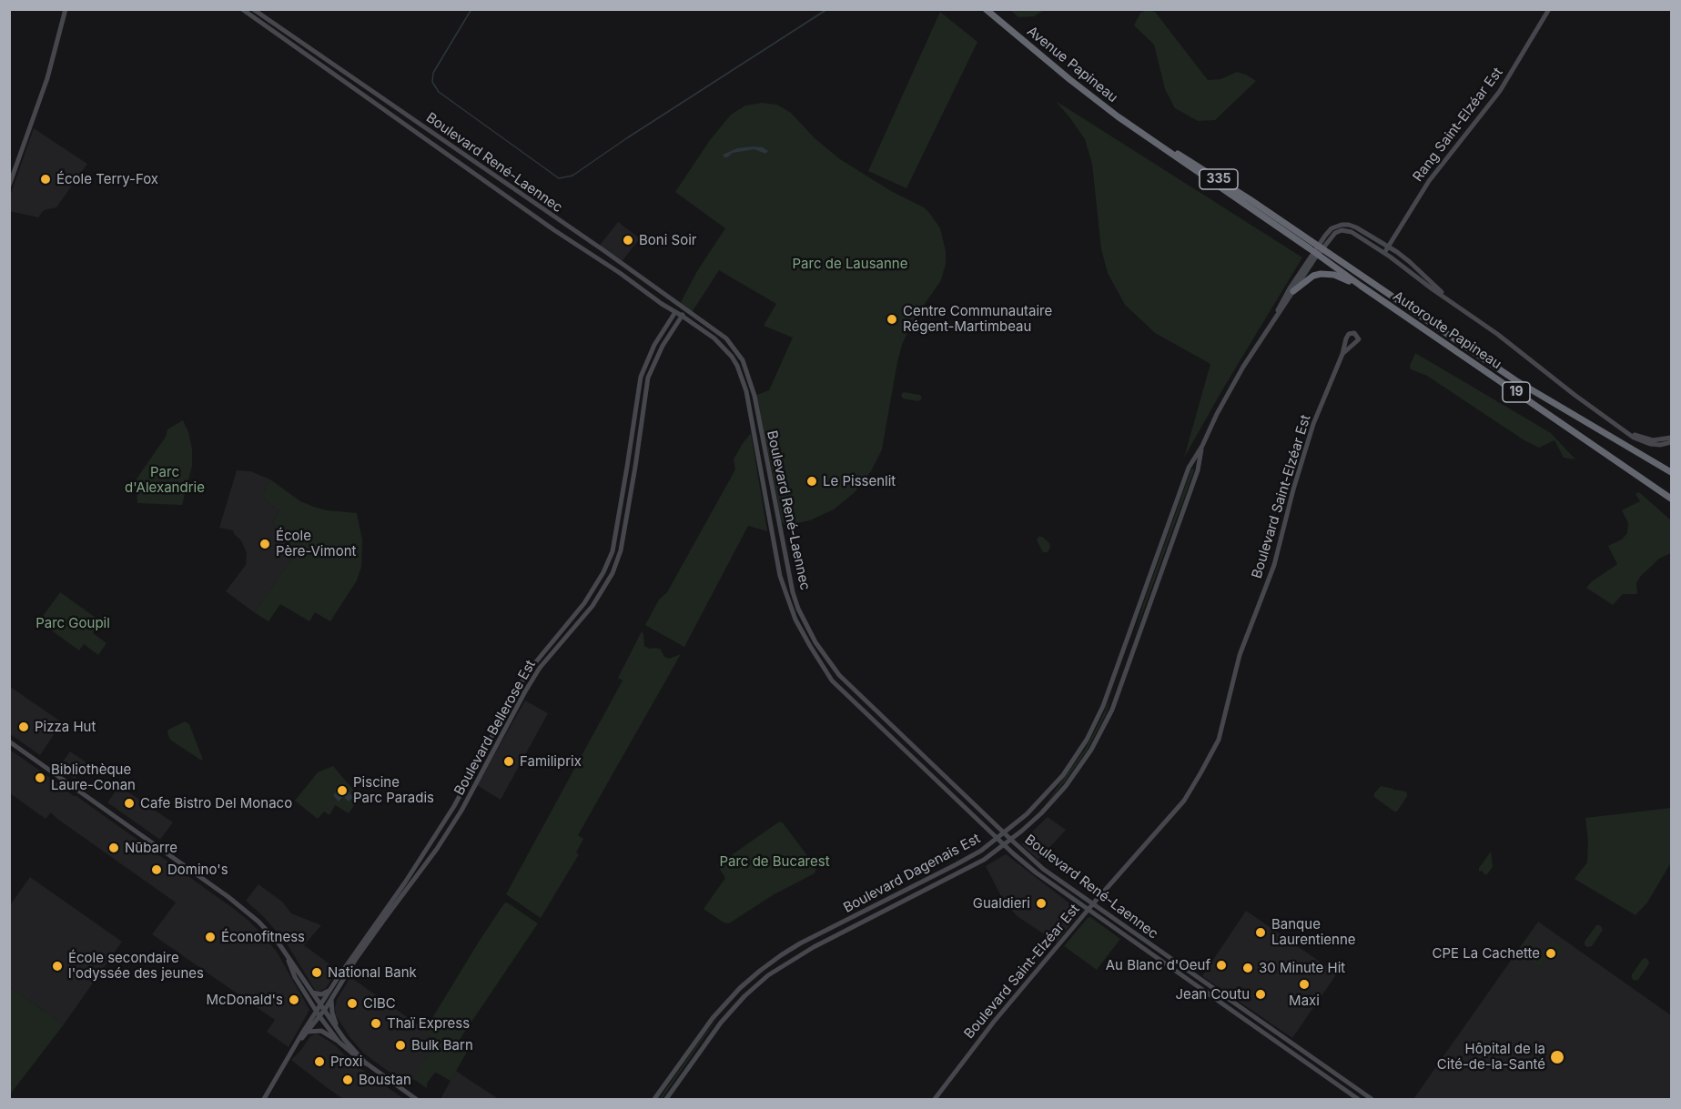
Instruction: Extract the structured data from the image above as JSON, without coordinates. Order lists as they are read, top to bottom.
{
  "streets": {
    "highway": [
      "Avenue Papineau",
      "335",
      "Autoroute Papineau",
      "19"
    ],
    "street": [
      "Rang Saint-Elzéar Est",
      "Boulevard René-Laennec",
      "Boulevard Saint-Elzéar Est",
      "Boulevard Bellerose Est",
      "Boulevard Dagenais Est"
    ]
  },
  "crossings": [
    ["Avenue Papineau", "Autoroute Papineau"],
    ["Avenue Papineau", "Boulevard Dagenais Est"],
    ["Boulevard René-Laennec", "Boulevard Saint-Elzéar Est"],
    ["Boulevard René-Laennec", "Boulevard Bellerose Est"],
    ["Boulevard René-Laennec", "Boulevard Dagenais Est"],
    ["Autoroute Papineau", "Boulevard Dagenais Est"]
  ],
  "parks": [
    "Parc de Lausanne",
    "Parc d'Alexandrie",
    "Parc Goupil",
    "Parc de Bucarest"
  ],
  "places": [
    "École Terry-Fox",
    "Boni Soir",
    "Centre Communautaire Régent-Martimbeau",
    "Le Pissenlit",
    "École Père-Vimont",
    "Pizza Hut",
    "Familiprix",
    "Bibliothèque Laure-Conan",
    "Piscine Parc Paradis",
    "Cafe Bistro Del Monaco",
    "Nūbarre",
    "Domino's",
    "Gualdieri",
    "Banque Laurentienne",
    "Éconofitness",
    "CPE La Cachette",
    "Au Blanc d'Oeuf",
    "École secondaire l'odyssée des jeunes",
    "30 Minute Hit",
    "National Bank",
    "Maxi",
    "Jean Coutu",
    "McDonald's",
    "CIBC",
    "Thaï Express",
    "Bulk Barn",
    "Hôpital de la Cité-de-la-Santé",
    "Proxi",
    "Boustan"
  ]
}
